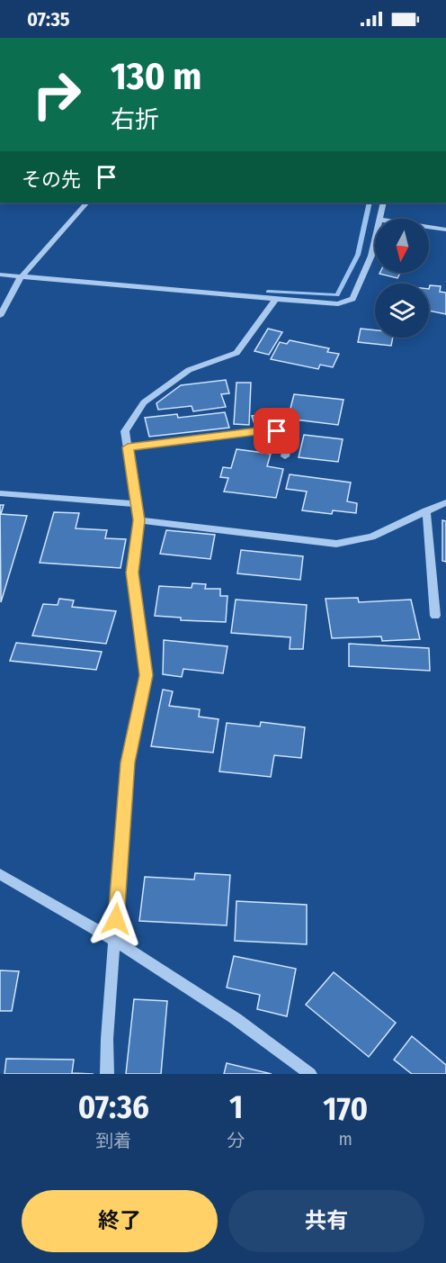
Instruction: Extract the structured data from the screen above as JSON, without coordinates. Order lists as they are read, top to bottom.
{
  "north": "bottom",
  "page": {
    "status": "07:35",
    "turn": ["130 m", "右折"],
    "then": "その先",
    "eta": [
      "07:36",
      "到着",
      "1",
      "分",
      "170",
      "m"
    ],
    "buttons": ["終了", "共有"]
  }
}
